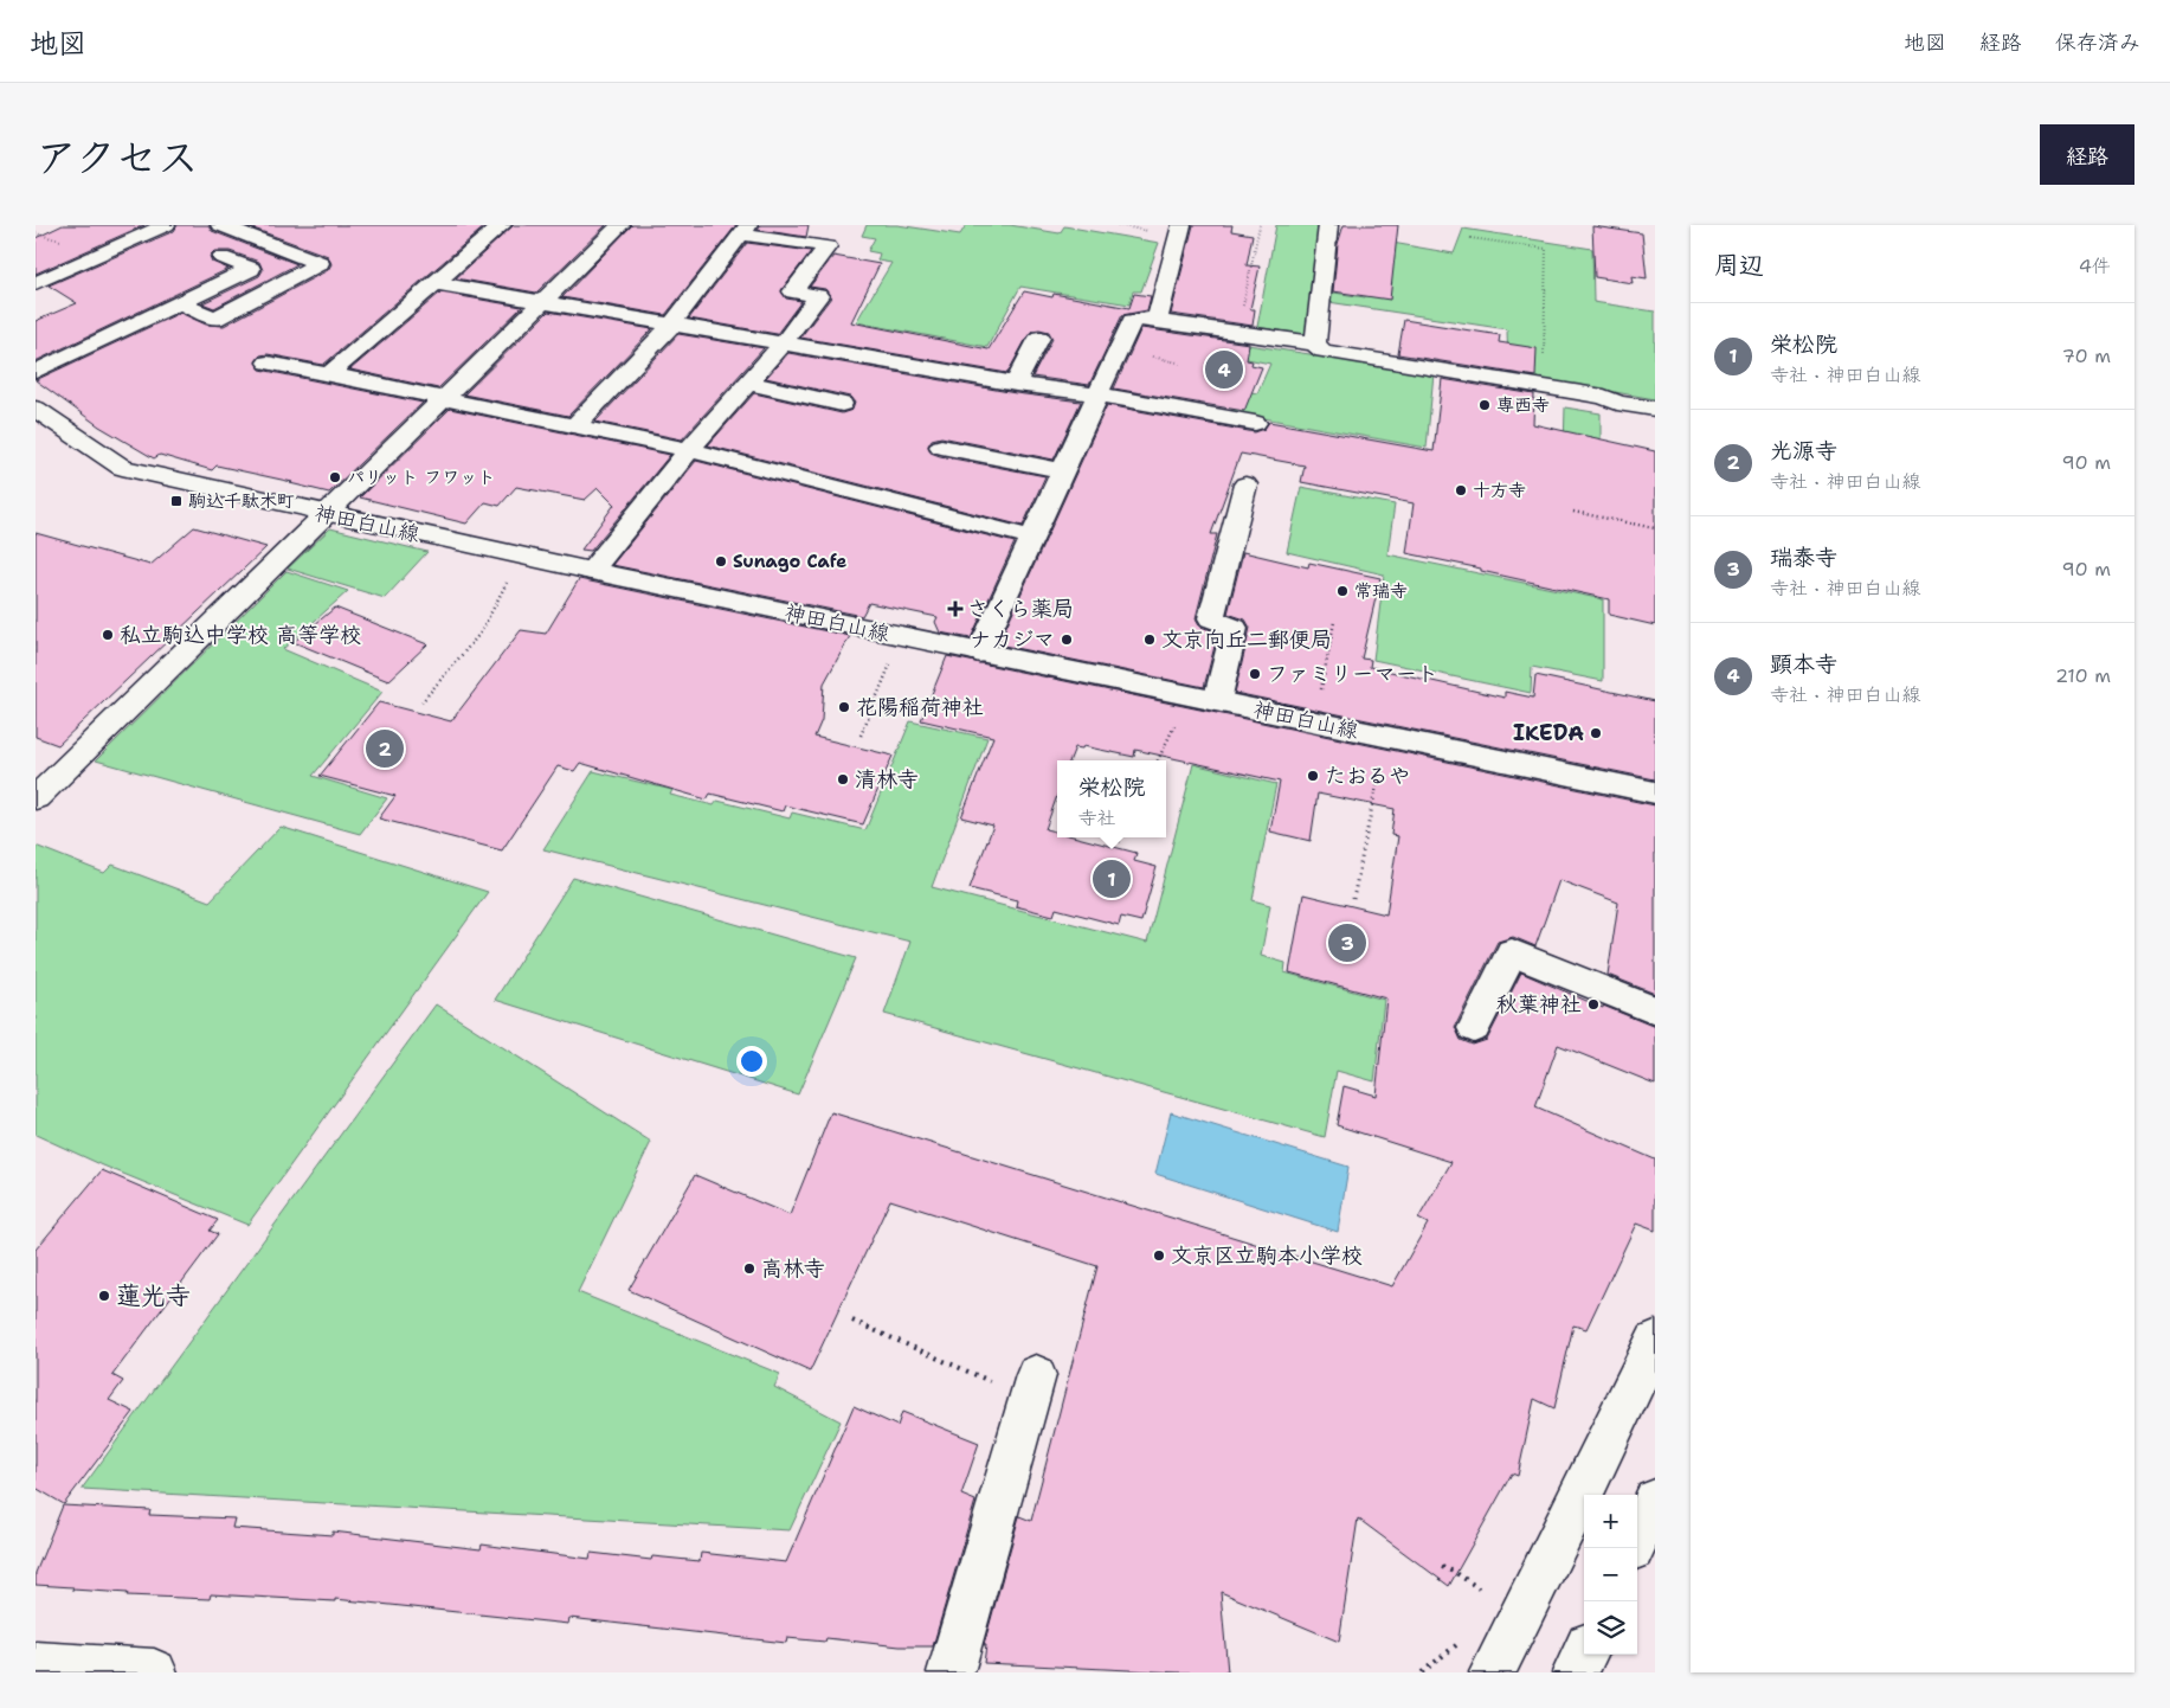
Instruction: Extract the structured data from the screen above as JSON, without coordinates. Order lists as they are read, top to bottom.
{
  "streets": {
    "street": ["神田白山線"]
  },
  "places": {
    "other": [
      "専西寺",
      "パリット フワット",
      "十方寺",
      "Sunago Cafe",
      "常瑞寺",
      "私立駒込中学校 高等学校",
      "ナカジマ",
      "文京向丘二郵便局",
      "ファミリーマート",
      "花陽稲荷神社",
      "IKEDA",
      "たおるや",
      "清林寺",
      "秋葉神社",
      "文京区立駒本小学校",
      "高林寺",
      "蓮光寺"
    ],
    "transit": ["駒込千駄木町"],
    "health": ["さくら薬局"]
  },
  "page": {
    "header": "地図",
    "nav": ["地図", "経路", "保存済み"],
    "title": "アクセス",
    "buttons": "経路",
    "heading": ["周辺", "4件"],
    "list": [
      {
        "mark": "1",
        "name": "栄松院",
        "note": "寺社 · 神田白山線",
        "value": "70 m"
      },
      {
        "mark": "2",
        "name": "光源寺",
        "note": "寺社 · 神田白山線",
        "value": "90 m"
      },
      {
        "mark": "3",
        "name": "瑞泰寺",
        "note": "寺社 · 神田白山線",
        "value": "90 m"
      },
      {
        "mark": "4",
        "name": "顕本寺",
        "note": "寺社 · 神田白山線",
        "value": "210 m"
      }
    ],
    "pins": [
      "4",
      "2",
      "1",
      "3"
    ],
    "popup": ["栄松院", "寺社"],
    "map_buttons": ["+", "−"]
  }
}
